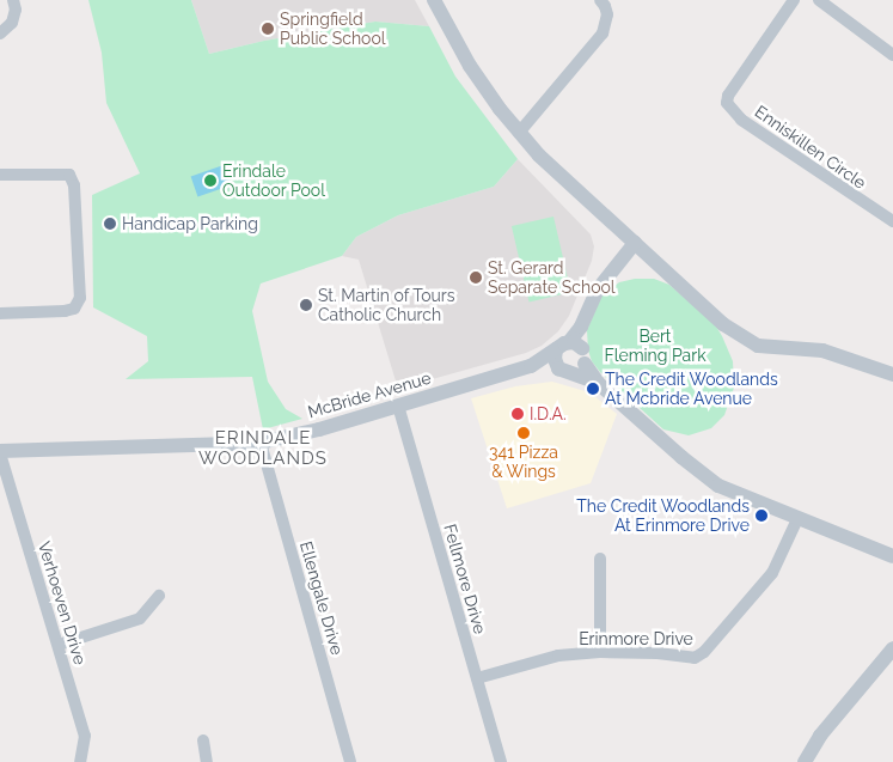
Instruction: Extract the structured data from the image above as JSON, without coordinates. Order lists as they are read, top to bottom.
{
  "streets": {
    "street": [
      "Enniskillen Circle",
      "McBride Avenue",
      "Fellmore Drive",
      "Ellengale Drive",
      "Verhoeven Drive",
      "Erinmore Drive"
    ]
  },
  "crossings": [
    ["McBride Avenue", "Fellmore Drive"],
    ["McBride Avenue", "Ellengale Drive"],
    ["McBride Avenue", "Verhoeven Drive"],
    ["McBride Avenue", "Erinmore Drive"],
    ["Fellmore Drive", "Erinmore Drive"]
  ],
  "districts": ["ERINDALE WOODLANDS"],
  "parks": ["Bert Fleming Park"],
  "places": [
    "Springfield Public School",
    "Erindale Outdoor Pool",
    "Handicap Parking",
    "St. Gerard Separate School",
    "St. Martin of Tours Catholic Church",
    "The Credit Woodlands At Mcbride Avenue",
    "I.D.A.",
    "341 Pizza & Wings",
    "The Credit Woodlands At Erinmore Drive"
  ]
}
